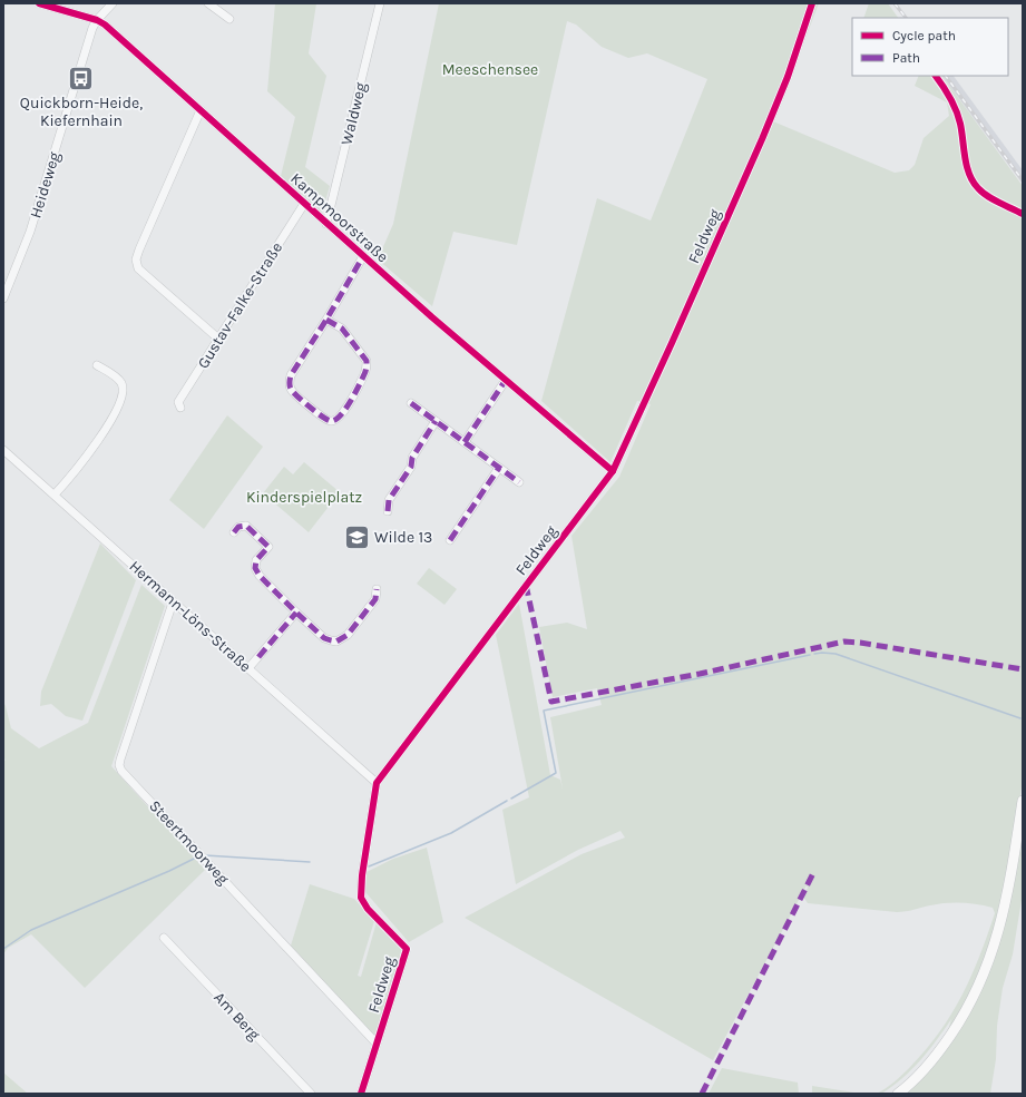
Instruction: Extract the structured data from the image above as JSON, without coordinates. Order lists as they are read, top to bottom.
{
  "streets": {
    "street": [
      "Waldweg",
      "Heideweg",
      "Kampmoorstraße",
      "Feldweg",
      "Gustav-Falke-Straße",
      "Hermann-Löns-Straße",
      "Steertmoorweg",
      "Am Berg"
    ]
  },
  "crossings": [
    ["Waldweg", "Kampmoorstraße"],
    ["Heideweg", "Kampmoorstraße"],
    ["Kampmoorstraße", "Feldweg"],
    ["Kampmoorstraße", "Gustav-Falke-Straße"],
    ["Feldweg", "Hermann-Löns-Straße"],
    ["Feldweg", "Steertmoorweg"],
    ["Hermann-Löns-Straße", "Steertmoorweg"]
  ],
  "parks": ["Meeschensee", "Kinderspielplatz"],
  "places": {
    "bus stop": ["Quickborn-Heide, Kiefernhain"],
    "school or university": ["Wilde 13"]
  },
  "legend": ["Cycle path", "Path"]
}
